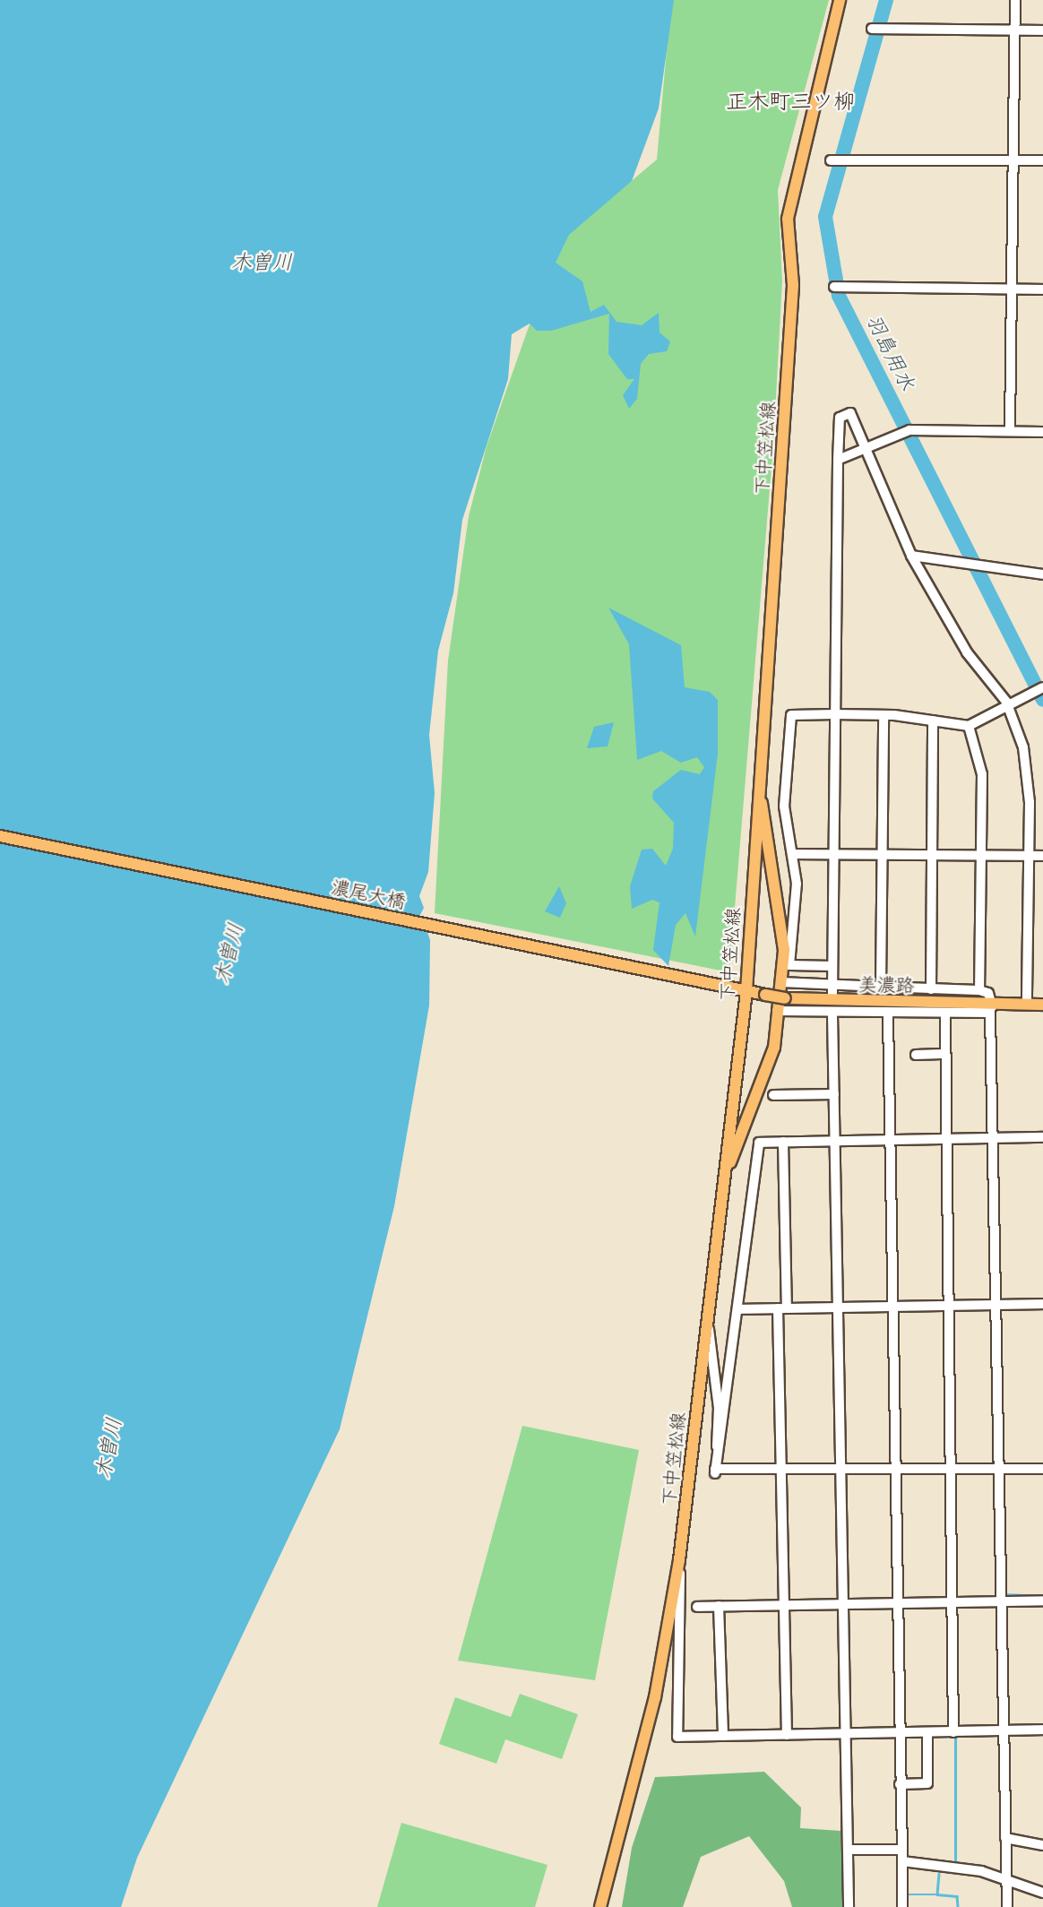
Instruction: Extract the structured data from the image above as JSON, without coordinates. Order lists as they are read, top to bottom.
{
  "streets": {
    "main road": ["下中笠松線", "濃尾大橋", "美濃路"]
  },
  "crossings": [
    ["下中笠松線", "美濃路"],
    ["濃尾大橋", "美濃路"]
  ],
  "districts": ["正木町三ツ柳"],
  "water": ["木曽川", "羽島用水"]
}
